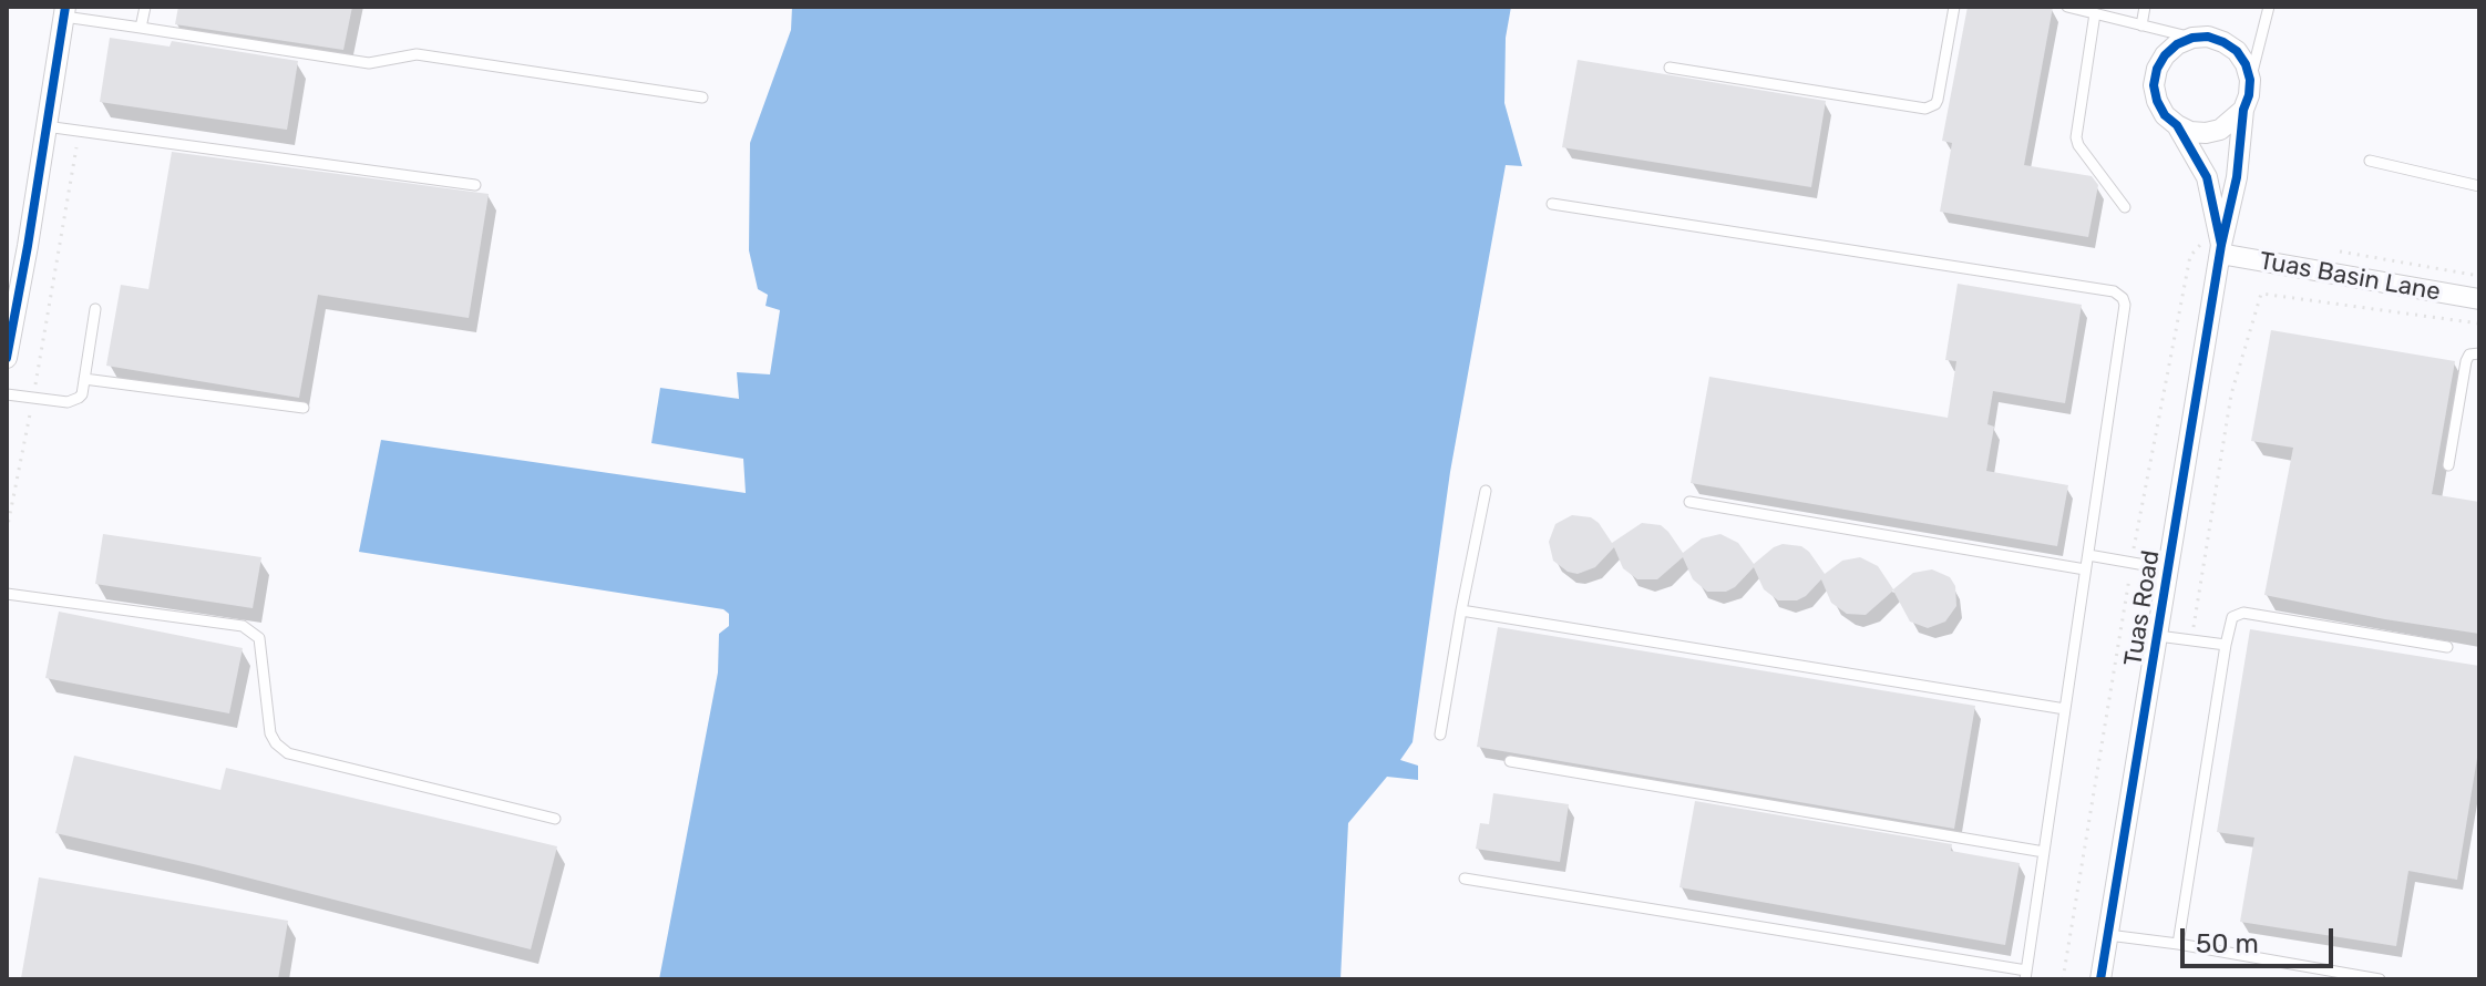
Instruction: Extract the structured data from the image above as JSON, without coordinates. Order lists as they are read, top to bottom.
{
  "streets": {
    "street": ["Tuas Basin Lane", "Tuas Road"]
  },
  "crossings": [
    ["Tuas Basin Lane", "Tuas Road"]
  ],
  "scale_bar": "50 m"
}
